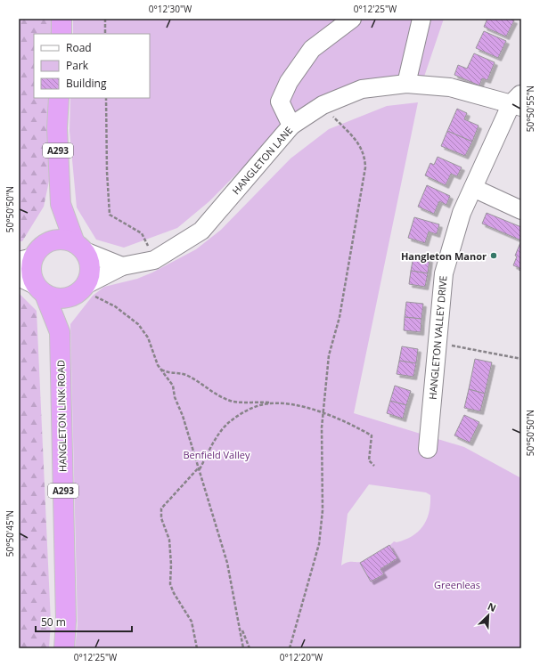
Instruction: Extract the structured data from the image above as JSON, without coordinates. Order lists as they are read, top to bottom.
{
  "streets": {
    "highway": ["A293", "HANGLETON LINK ROAD"],
    "street": ["HANGLETON LANE", "HANGLETON VALLEY DRIVE"]
  },
  "crossings": [
    ["A293", "HANGLETON LANE"],
    ["A293", "HANGLETON LINK ROAD"],
    ["HANGLETON LANE", "HANGLETON VALLEY DRIVE"],
    ["HANGLETON LANE", "HANGLETON LINK ROAD"]
  ],
  "parks": ["Benfield Valley", "Greenleas"],
  "places": ["Hangleton Manor"],
  "legend": ["Road", "Park", "Building"],
  "scale_bar": "50 m",
  "north": "top right",
  "coordinates": [
    "0°12'30\"W",
    "0°12'25\"W",
    "50°50'55\"N",
    "50°50'50\"N",
    "50°50'45\"N",
    "0°12'20\"W"
  ]
}
